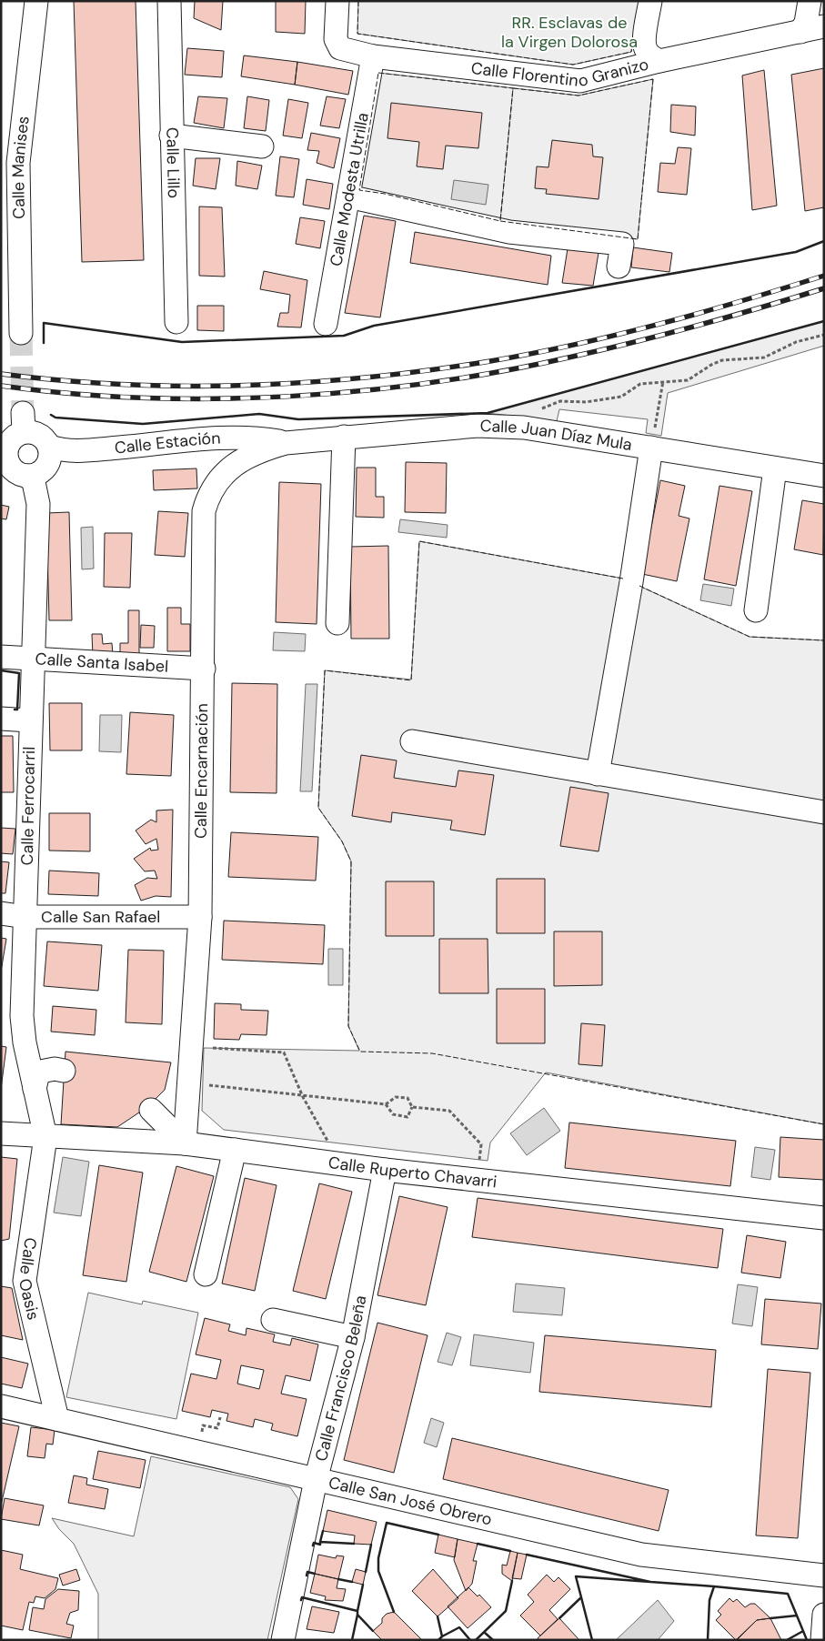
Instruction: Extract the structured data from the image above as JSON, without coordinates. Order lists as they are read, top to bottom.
{
  "streets": {
    "street": [
      "Calle Florentino Granizo",
      "Calle Lillo",
      "Calle Manises",
      "Calle Modesta Utrilla",
      "Calle Juan Díaz Mula",
      "Calle Estación",
      "Calle Santa Isabel",
      "Calle Encarnación",
      "Calle Ferrocarril",
      "Calle San Rafael",
      "Calle Ruperto Chavarri",
      "Calle Oasis",
      "Calle Francisco Beleña",
      "Calle San José Obrero"
    ]
  },
  "crossings": [
    ["Calle Florentino Granizo", "Calle Modesta Utrilla"],
    ["Calle Juan Díaz Mula", "Calle Estación"],
    ["Calle Juan Díaz Mula", "Calle Encarnación"],
    ["Calle Estación", "Calle Encarnación"],
    ["Calle Estación", "Calle Ferrocarril"],
    ["Calle Santa Isabel", "Calle Encarnación"],
    ["Calle Santa Isabel", "Calle Ferrocarril"],
    ["Calle Encarnación", "Calle San Rafael"],
    ["Calle Encarnación", "Calle Ruperto Chavarri"],
    ["Calle Ferrocarril", "Calle San Rafael"],
    ["Calle Ferrocarril", "Calle Ruperto Chavarri"],
    ["Calle Ferrocarril", "Calle Oasis"],
    ["Calle Ruperto Chavarri", "Calle Oasis"],
    ["Calle Ruperto Chavarri", "Calle Francisco Beleña"],
    ["Calle Oasis", "Calle San José Obrero"],
    ["Calle Francisco Beleña", "Calle San José Obrero"]
  ],
  "parks": ["RR. Esclavas de la Virgen Dolorosa"]
}
